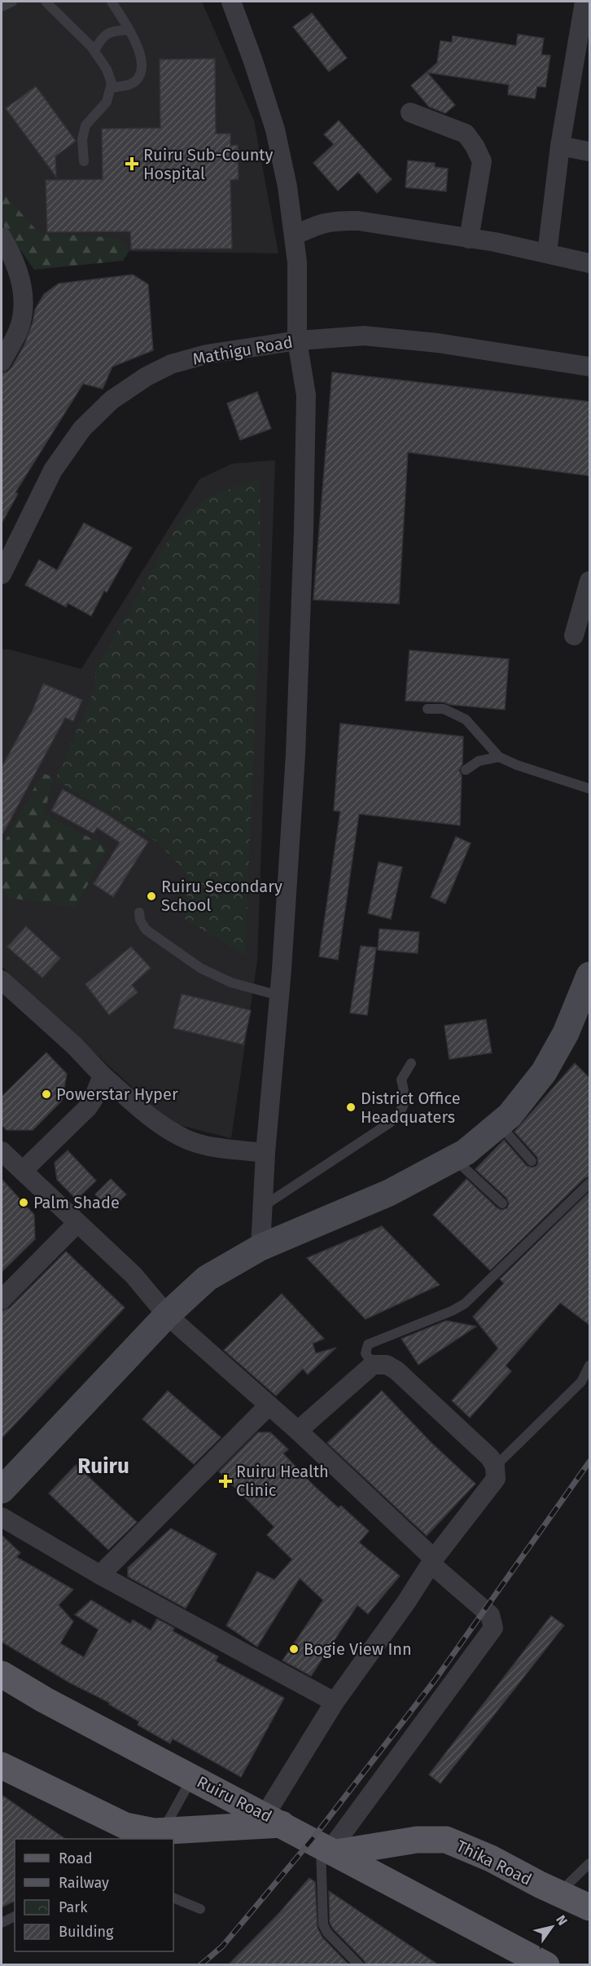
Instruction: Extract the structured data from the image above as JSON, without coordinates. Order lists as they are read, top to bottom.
{
  "streets": {
    "main road": ["Ruiru Road", "Thika Road"],
    "street": ["Mathigu Road"]
  },
  "districts": ["Ruiru"],
  "places": {
    "health": ["Ruiru Sub-County Hospital", "Ruiru Health Clinic"],
    "other": [
      "Ruiru Secondary School",
      "Powerstar Hyper",
      "District Office Headquaters",
      "Palm Shade",
      "Bogie View Inn"
    ]
  },
  "legend": [
    "Road",
    "Railway",
    "Park",
    "Building"
  ],
  "north": "top right"
}
